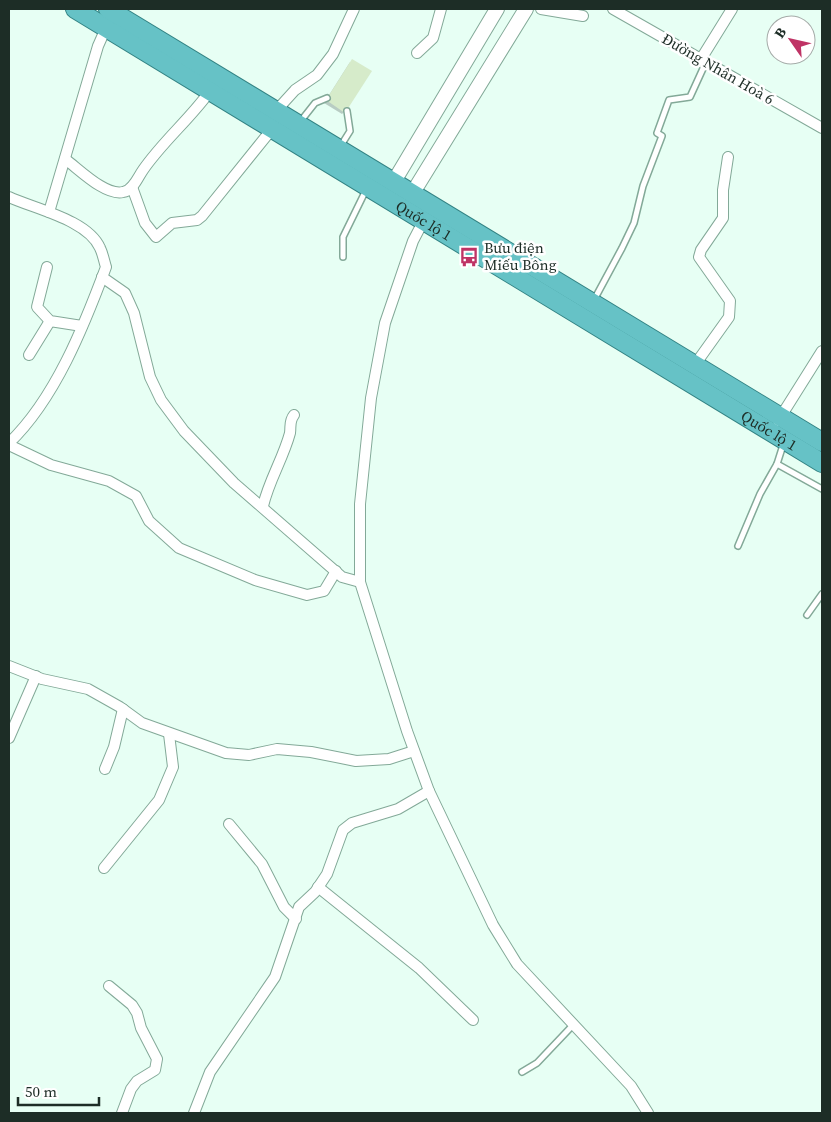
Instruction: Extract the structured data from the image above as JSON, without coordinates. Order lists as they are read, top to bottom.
{
  "streets": {
    "highway": ["Quốc lộ 1"],
    "street": ["Đường Nhân Hoà 6"]
  },
  "places": {
    "bus stop": ["Bưu điện Miếu Bông"]
  },
  "scale_bar": "50 m",
  "north": "top left"
}
